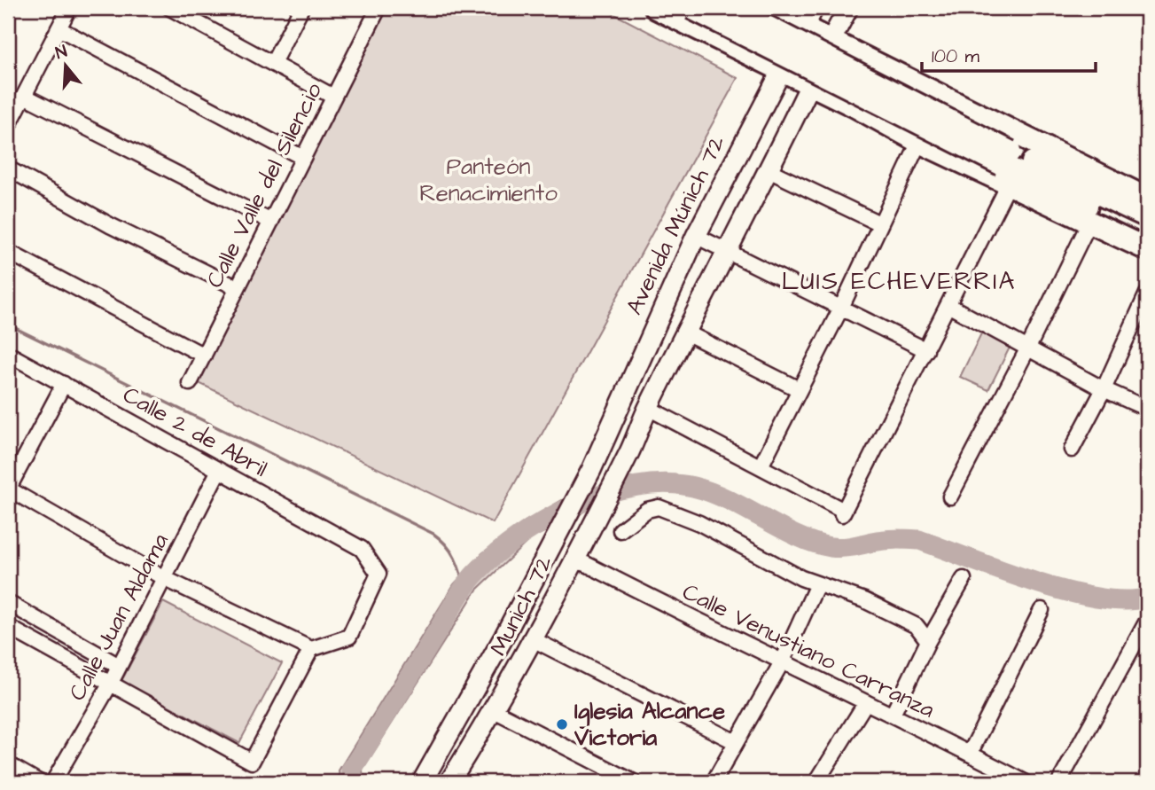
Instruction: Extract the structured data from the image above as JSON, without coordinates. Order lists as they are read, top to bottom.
{
  "streets": {
    "highway": ["Avenida Múnich 72"],
    "main road": ["Munich 72"],
    "street": [
      "Calle Valle del Silencio",
      "Calle 2 de Abril",
      "Calle Juan Aldama",
      "Calle Venustiano Carranza"
    ]
  },
  "crossings": [
    ["Avenida Múnich 72", "Munich 72"],
    ["Calle 2 de Abril", "Calle Juan Aldama"],
    ["Munich 72", "Calle Venustiano Carranza"]
  ],
  "districts": ["LUIS ECHEVERRIA"],
  "parks": ["Panteón Renacimiento"],
  "places": ["Iglesia Alcance Victoria"],
  "scale_bar": "100 m",
  "north": "top"
}
